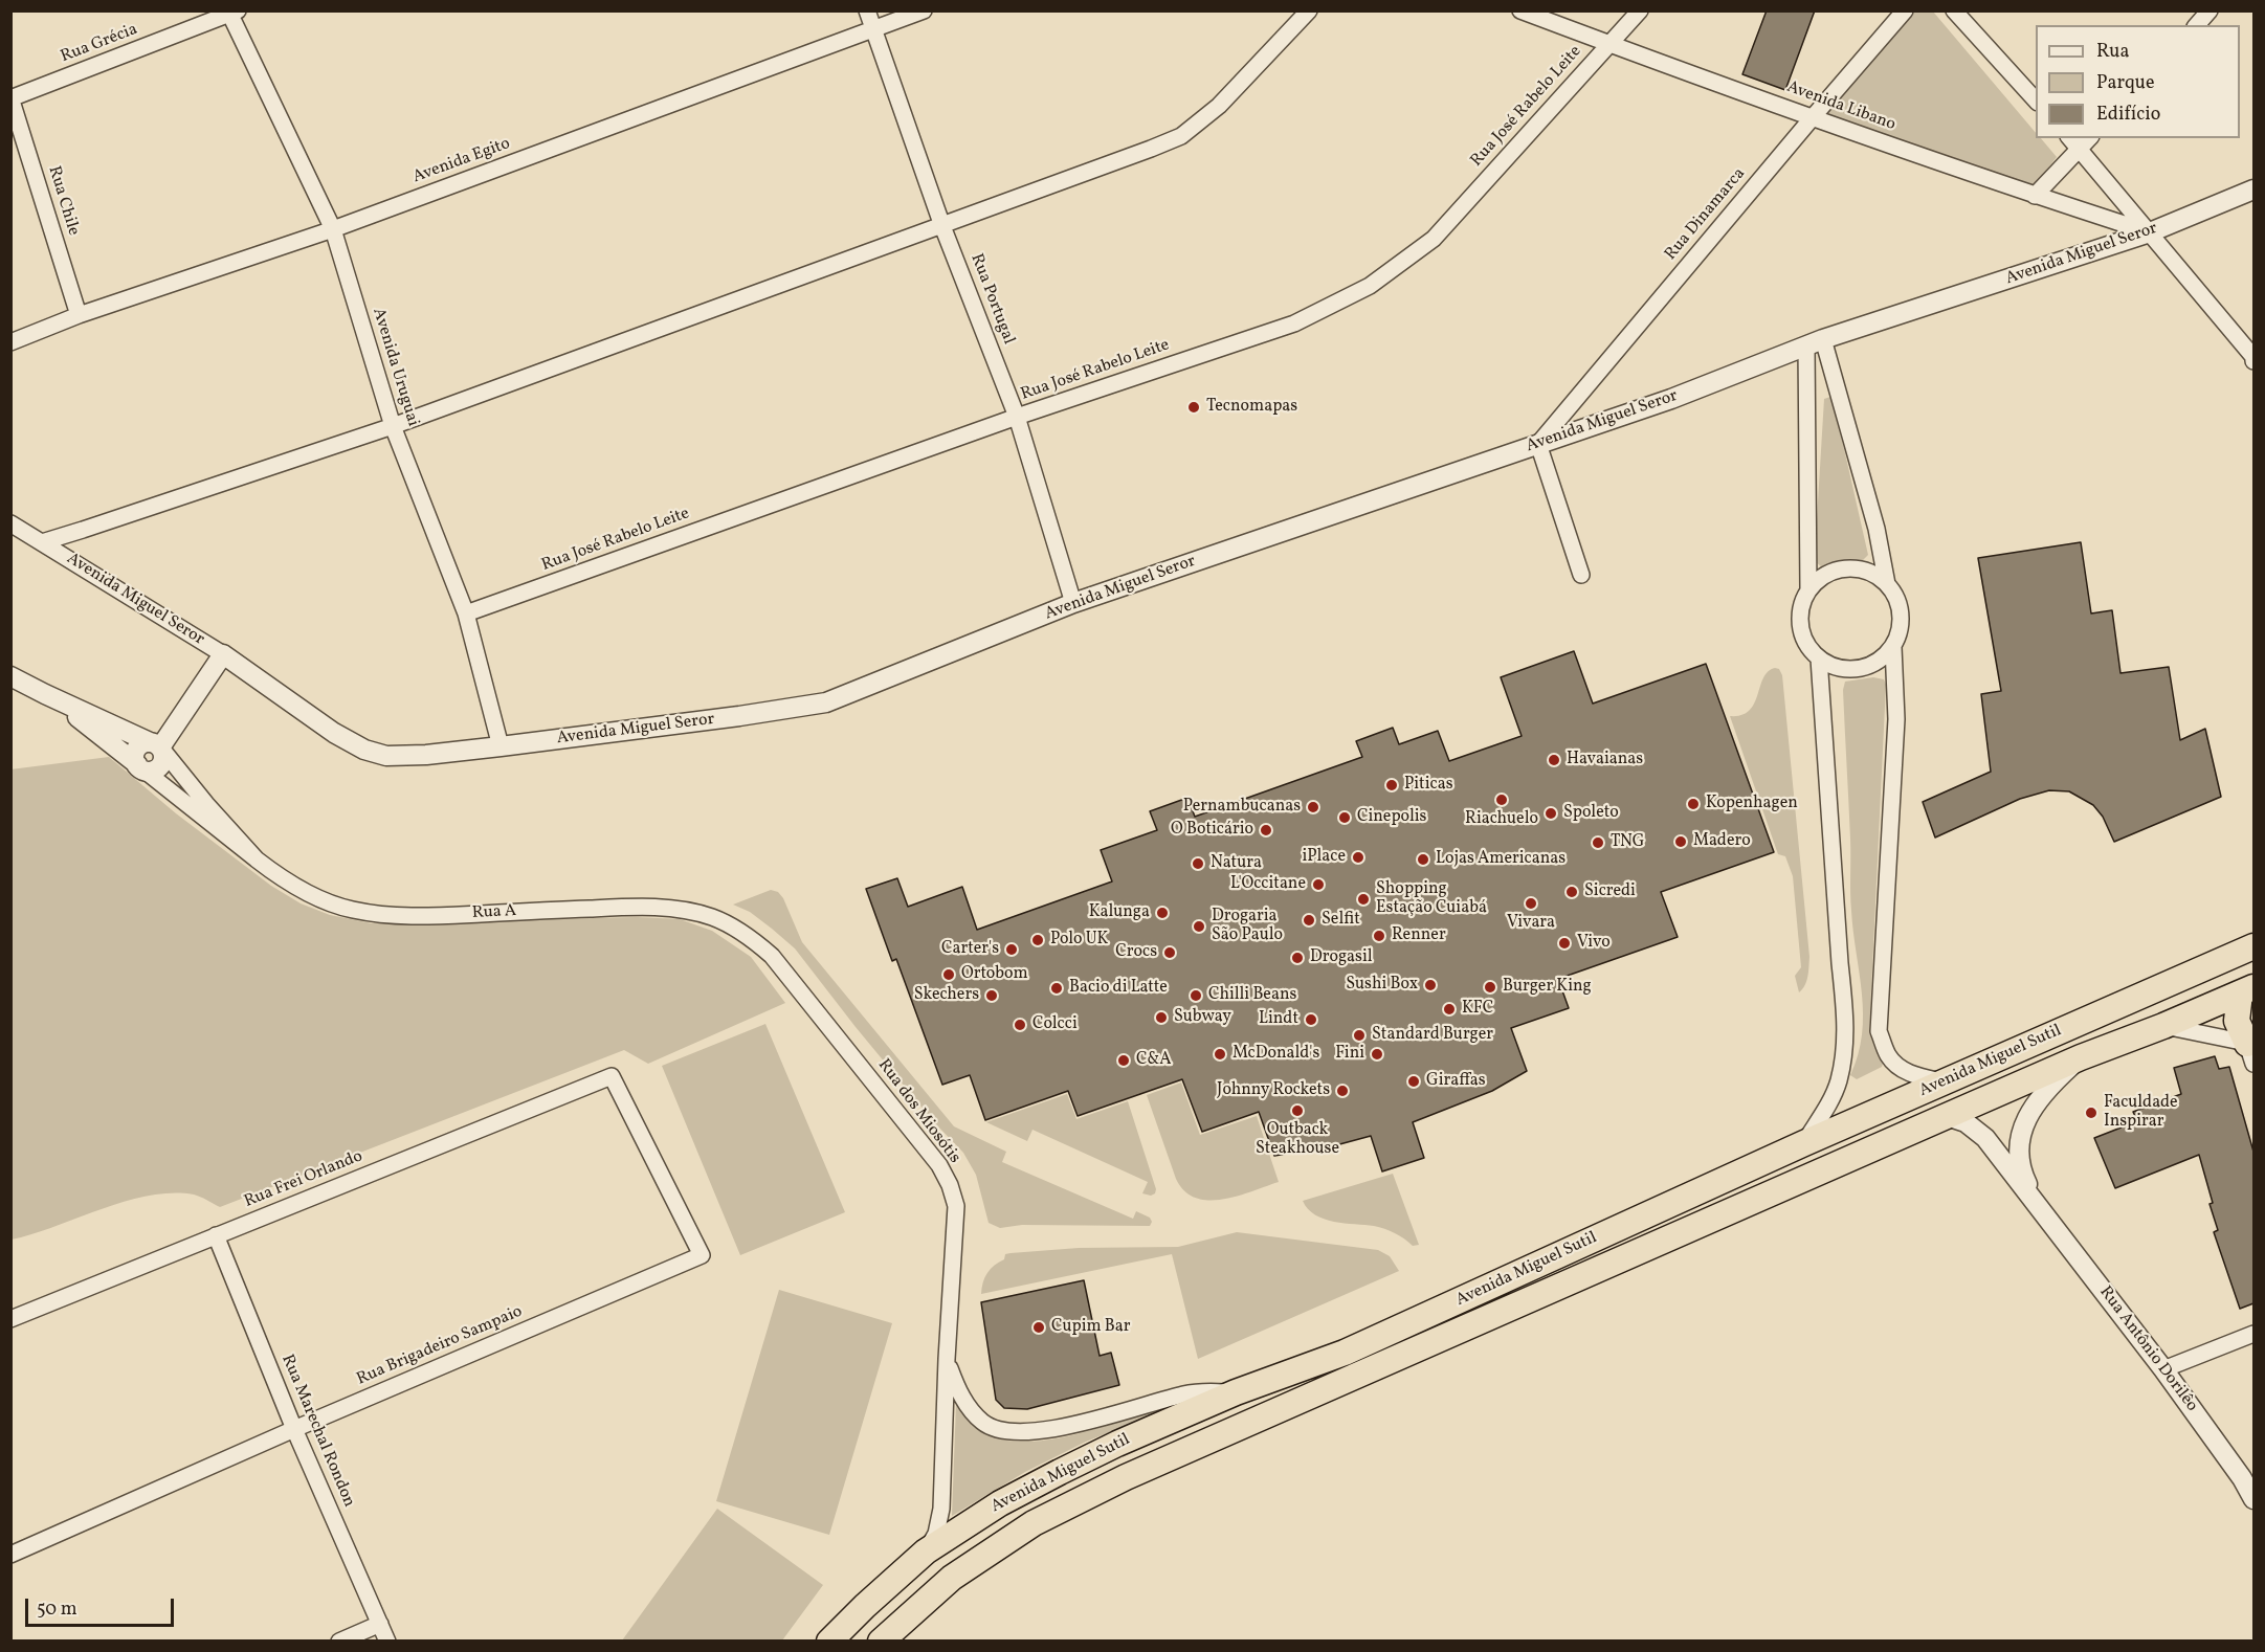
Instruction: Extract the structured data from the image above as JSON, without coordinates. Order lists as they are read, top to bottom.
{
  "streets": {
    "highway": ["Avenida Miguel Sutil"],
    "street": [
      "Rua Grécia",
      "Rua José Rabelo Leite",
      "Avenida Libano",
      "Avenida Egito",
      "Rua Chile",
      "Rua Dinamarca",
      "Avenida Miguel Seror",
      "Rua Portugal",
      "Avenida Uruguai",
      "Rua A",
      "Rua dos Miosótis",
      "Rua Frei Orlando",
      "Rua Brigadeiro Sampaio",
      "Rua Antônio Dorilêo",
      "Rua Marechal Rondon"
    ]
  },
  "crossings": [
    ["Rua Grécia", "Rua Chile"],
    ["Rua Grécia", "Avenida Uruguai"],
    ["Rua José Rabelo Leite", "Avenida Libano"],
    ["Rua José Rabelo Leite", "Rua Portugal"],
    ["Rua José Rabelo Leite", "Avenida Uruguai"],
    ["Avenida Libano", "Rua Dinamarca"],
    ["Avenida Libano", "Avenida Miguel Seror"],
    ["Avenida Egito", "Rua Chile"],
    ["Avenida Egito", "Rua Portugal"],
    ["Avenida Egito", "Avenida Uruguai"],
    ["Rua Dinamarca", "Avenida Miguel Seror"],
    ["Avenida Miguel Seror", "Rua Portugal"],
    ["Avenida Miguel Seror", "Avenida Uruguai"],
    ["Rua A", "Rua dos Miosótis"],
    ["Avenida Miguel Sutil", "Rua dos Miosótis"],
    ["Avenida Miguel Sutil", "Rua Antônio Dorilêo"],
    ["Rua Frei Orlando", "Rua Brigadeiro Sampaio"],
    ["Rua Frei Orlando", "Rua Marechal Rondon"],
    ["Rua Brigadeiro Sampaio", "Rua Marechal Rondon"]
  ],
  "places": [
    "Tecnomapas",
    "Havaianas",
    "Piticas",
    "Riachuelo",
    "Kopenhagen",
    "Pernambucanas",
    "Spoleto",
    "Cinepolis",
    "O Boticário",
    "Madero",
    "TNG",
    "iPlace",
    "Lojas Americanas",
    "Natura",
    "L'Occitane",
    "Sicredi",
    "Shopping Estação Cuiabá",
    "Vivara",
    "Kalunga",
    "Selfit",
    "Drogaria São Paulo",
    "Renner",
    "Polo UK",
    "Vivo",
    "Carter's",
    "Crocs",
    "Drogasil",
    "Ortobom",
    "Sushi Box",
    "Burger King",
    "Bacio di Latte",
    "Skechers",
    "Chilli Beans",
    "KFC",
    "Subway",
    "Lindt",
    "Colcci",
    "Standard Burger",
    "McDonald's",
    "Fini",
    "C&A",
    "Giraffas",
    "Johnny Rockets",
    "Outback Steakhouse",
    "Faculdade Inspirar",
    "Cupim Bar"
  ],
  "legend": ["Rua", "Parque", "Edifício"],
  "scale_bar": "50 m"
}
